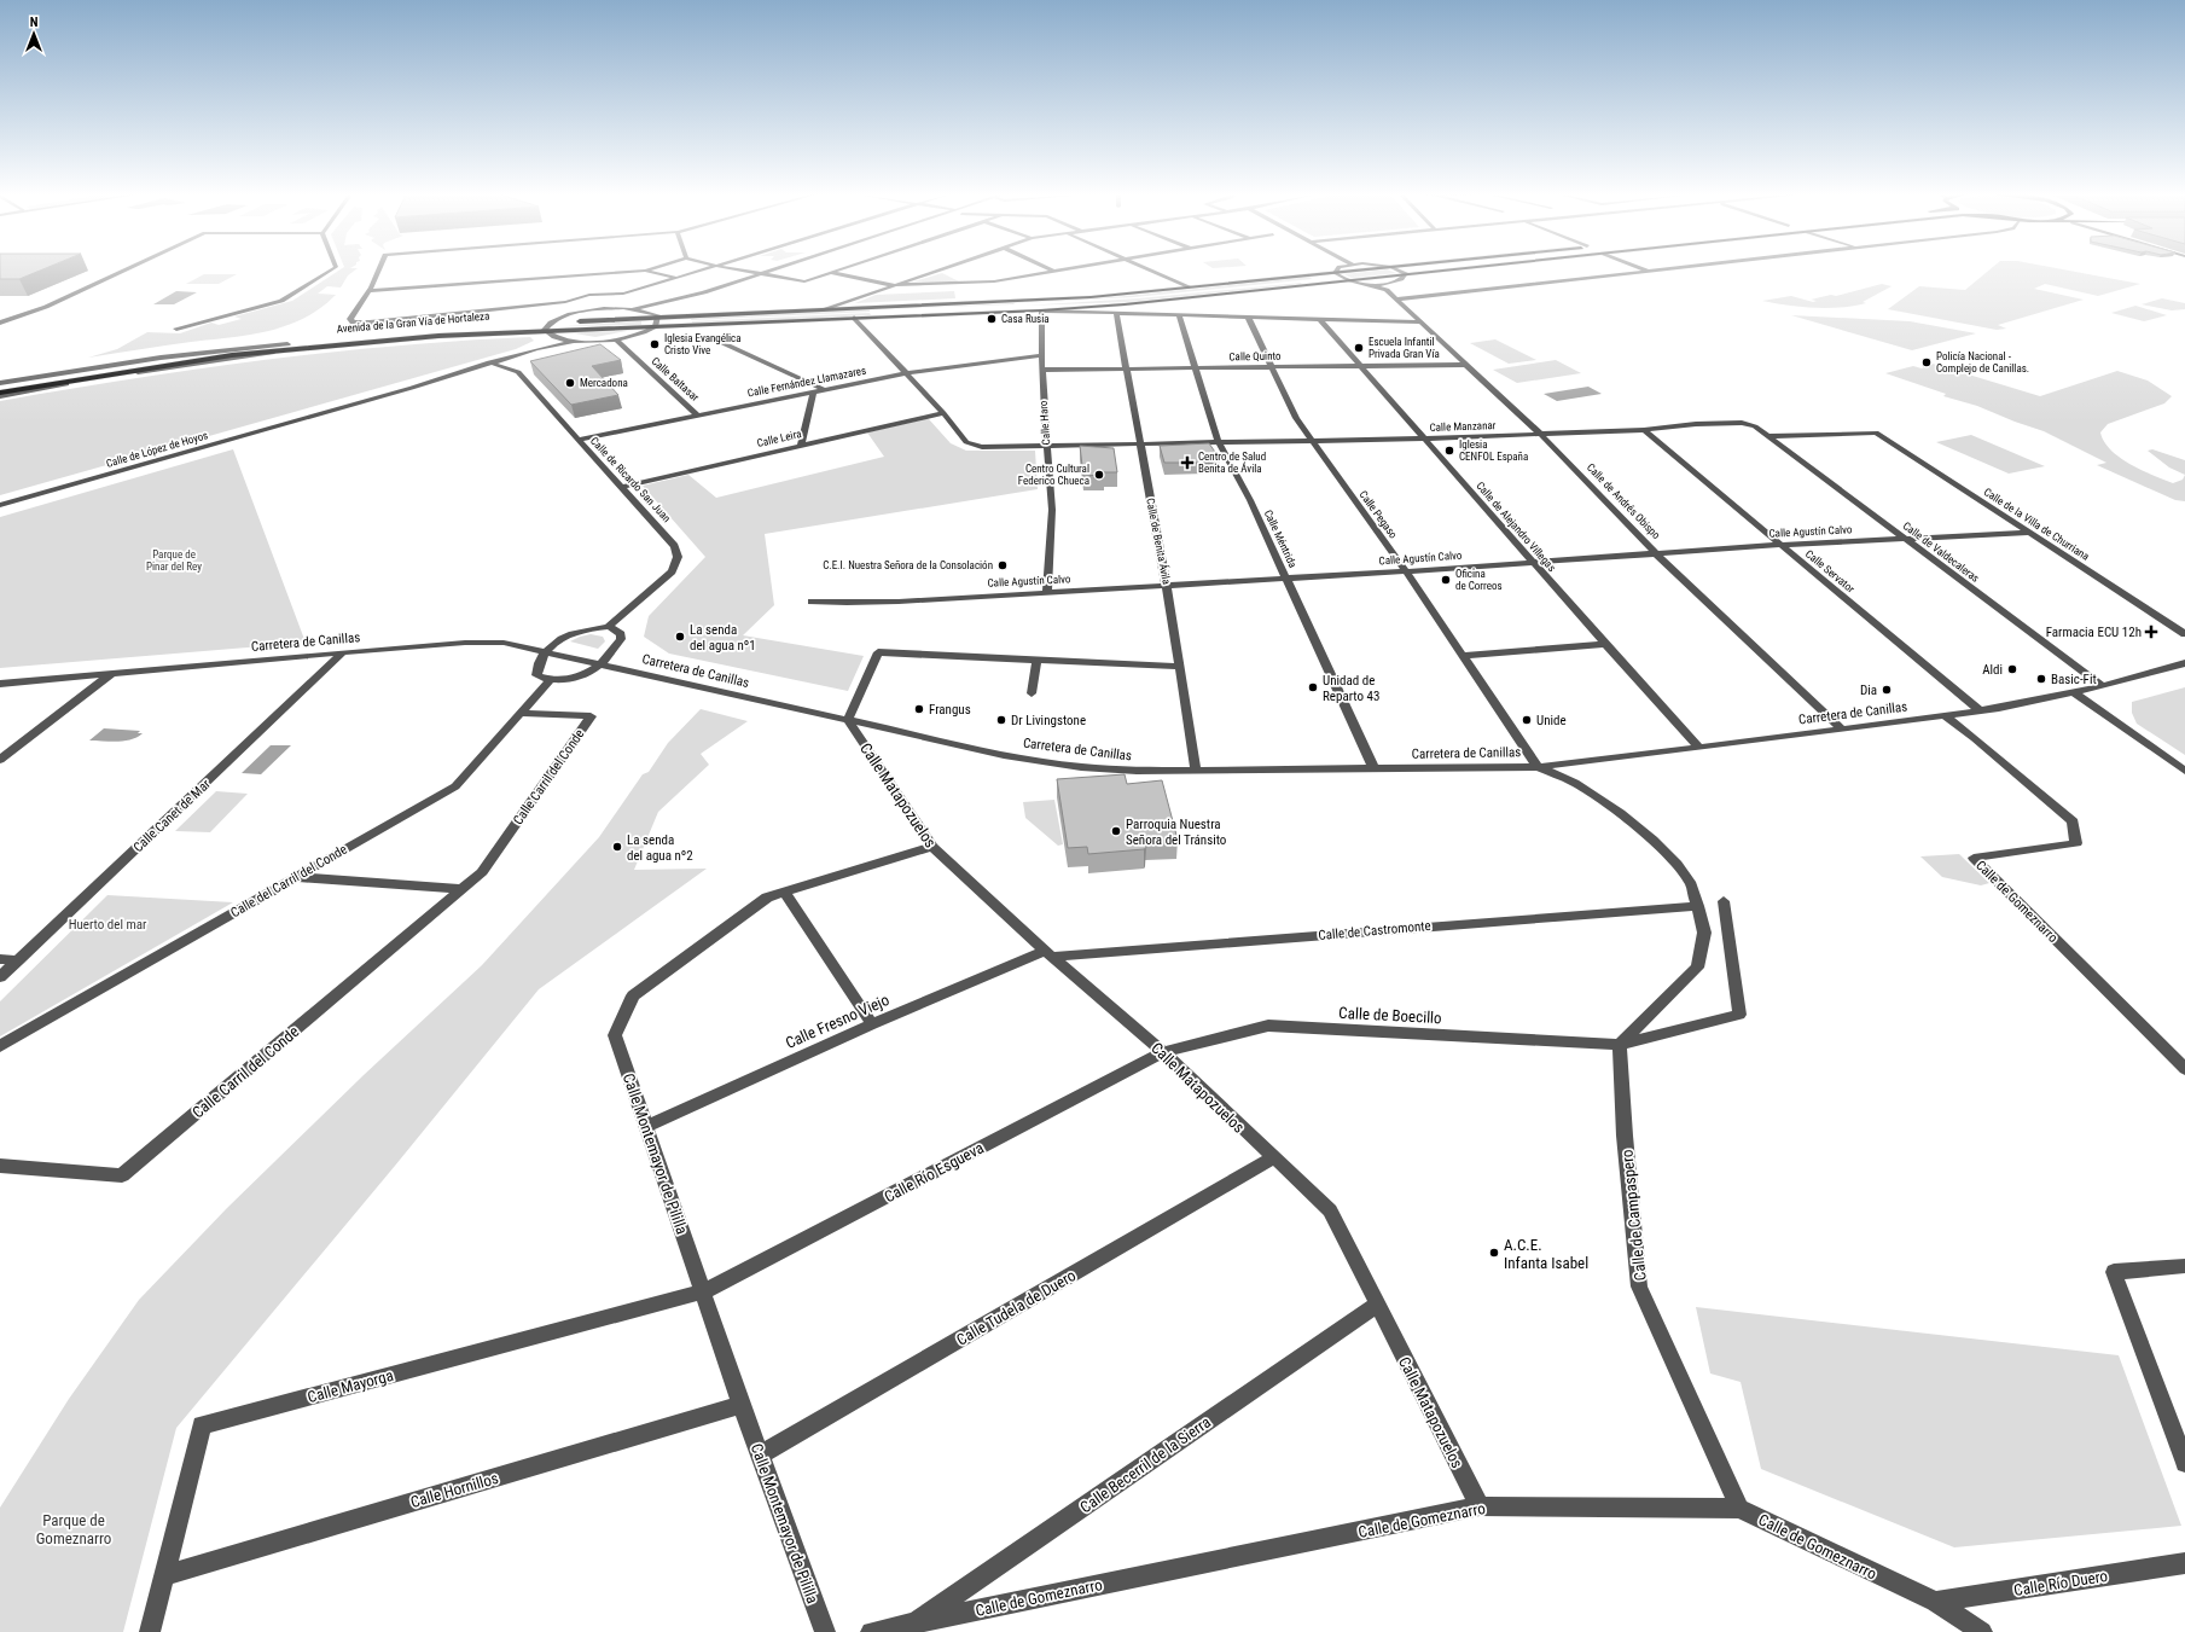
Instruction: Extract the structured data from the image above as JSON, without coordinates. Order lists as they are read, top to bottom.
{
  "streets": {
    "main road": ["Avenida de la Gran Vía de Hortaleza"],
    "street": [
      "Calle Quinto",
      "Calle Baltasar",
      "Calle Fernández Llamazares",
      "Calle Haro",
      "Calle Manzanar",
      "Calle Leira",
      "Calle de López de Hoyos",
      "Calle de Ricardo San Juan",
      "Calle de Andrés Obispo",
      "Calle Pegaso",
      "Calle de la Villa de Churriana",
      "Calle de Alejandro Villegas",
      "Calle Agustín Calvo",
      "Calle Méntrida",
      "Calle de Benita Ávila",
      "Calle de Valdecaleras",
      "Calle Servator",
      "Carretera de Canillas",
      "Calle Carril del Conde",
      "Calle Matapozuelos",
      "Calle Canet de Mar",
      "Calle del Carril del Conde",
      "Calle de Gomeznarro",
      "Calle de Castromonte",
      "Calle de Boecillo",
      "Calle Fresno Viejo",
      "Calle Montemayor de Pililla",
      "Calle Río Esgueva",
      "Calle de Campaspero",
      "Calle Tudela de Duero",
      "Calle Mayorga",
      "Calle Becerril de la Sierra",
      "Calle Hornillos",
      "Calle Río Duero"
    ]
  },
  "crossings": [
    ["Avenida de la Gran Vía de Hortaleza", "Calle Haro"],
    ["Calle Quinto", "Calle Haro"],
    ["Calle Quinto", "Calle de Andrés Obispo"],
    ["Calle Quinto", "Calle Pegaso"],
    ["Calle Quinto", "Calle de Alejandro Villegas"],
    ["Calle Quinto", "Calle Méntrida"],
    ["Calle Quinto", "Calle de Benita Ávila"],
    ["Calle Baltasar", "Calle Fernández Llamazares"],
    ["Calle Fernández Llamazares", "Calle Haro"],
    ["Calle Fernández Llamazares", "Calle de Ricardo San Juan"],
    ["Calle Haro", "Calle Manzanar"],
    ["Calle Haro", "Calle Agustín Calvo"],
    ["Calle Manzanar", "Calle de Andrés Obispo"],
    ["Calle Manzanar", "Calle Pegaso"],
    ["Calle Manzanar", "Calle de la Villa de Churriana"],
    ["Calle Manzanar", "Calle de Alejandro Villegas"],
    ["Calle Manzanar", "Calle Méntrida"],
    ["Calle Manzanar", "Calle de Benita Ávila"],
    ["Calle Manzanar", "Calle de Valdecaleras"],
    ["Calle Manzanar", "Calle Servator"],
    ["Calle Leira", "Calle de Ricardo San Juan"],
    ["Calle de López de Hoyos", "Calle de Ricardo San Juan"],
    ["Calle de Andrés Obispo", "Calle Agustín Calvo"],
    ["Calle de Andrés Obispo", "Carretera de Canillas"],
    ["Calle Pegaso", "Calle Agustín Calvo"],
    ["Calle Pegaso", "Carretera de Canillas"],
    ["Calle de la Villa de Churriana", "Calle Agustín Calvo"],
    ["Calle de la Villa de Churriana", "Calle de Valdecaleras"],
    ["Calle de Alejandro Villegas", "Calle Agustín Calvo"],
    ["Calle de Alejandro Villegas", "Carretera de Canillas"],
    ["Calle Agustín Calvo", "Calle Méntrida"],
    ["Calle Agustín Calvo", "Calle de Benita Ávila"],
    ["Calle Agustín Calvo", "Calle de Valdecaleras"],
    ["Calle Agustín Calvo", "Calle Servator"],
    ["Calle Méntrida", "Carretera de Canillas"],
    ["Calle de Benita Ávila", "Carretera de Canillas"],
    ["Calle de Valdecaleras", "Carretera de Canillas"],
    ["Calle Servator", "Carretera de Canillas"],
    ["Carretera de Canillas", "Calle Matapozuelos"],
    ["Carretera de Canillas", "Calle Canet de Mar"],
    ["Carretera de Canillas", "Calle de Gomeznarro"],
    ["Calle Carril del Conde", "Calle del Carril del Conde"],
    ["Calle Matapozuelos", "Calle de Gomeznarro"],
    ["Calle Matapozuelos", "Calle de Castromonte"],
    ["Calle Matapozuelos", "Calle de Boecillo"],
    ["Calle Matapozuelos", "Calle Fresno Viejo"],
    ["Calle Matapozuelos", "Calle Montemayor de Pililla"],
    ["Calle Matapozuelos", "Calle Río Esgueva"],
    ["Calle Matapozuelos", "Calle Tudela de Duero"],
    ["Calle Matapozuelos", "Calle Becerril de la Sierra"],
    ["Calle de Gomeznarro", "Calle de Campaspero"],
    ["Calle de Gomeznarro", "Calle Becerril de la Sierra"],
    ["Calle de Gomeznarro", "Calle Río Duero"],
    ["Calle de Castromonte", "Calle Fresno Viejo"],
    ["Calle de Boecillo", "Calle Río Esgueva"],
    ["Calle de Boecillo", "Calle de Campaspero"],
    ["Calle Fresno Viejo", "Calle Montemayor de Pililla"],
    ["Calle Montemayor de Pililla", "Calle Río Esgueva"],
    ["Calle Montemayor de Pililla", "Calle Tudela de Duero"],
    ["Calle Montemayor de Pililla", "Calle Mayorga"],
    ["Calle Montemayor de Pililla", "Calle Hornillos"],
    ["Calle Río Esgueva", "Calle Mayorga"],
    ["Calle Mayorga", "Calle Hornillos"]
  ],
  "parks": ["Parque de Pinar del Rey", "Huerto del mar", "Parque de Gomeznarro"],
  "places": {
    "other": [
      "Casa Rusia",
      "Iglesia Evangélica Cristo Vive",
      "Escuela Infantil Privada Gran Vía",
      "Policía Nacional - Complejo de Canillas.",
      "Mercadona",
      "Iglesia CENFOL España",
      "Centro Cultural Federico Chueca",
      "C.E.I. Nuestra Señora de la Consolación",
      "Oficina de Correos",
      "La senda del agua nº1",
      "Aldi",
      "Basic-Fit",
      "Unidad de Reparto 43",
      "Dia",
      "Frangus",
      "Dr Livingstone",
      "Unide",
      "Parroquia Nuestra Señora del Tránsito",
      "La senda del agua nº2",
      "A.C.E. Infanta Isabel"
    ],
    "health": ["Centro de Salud Benita de Ávila", "Farmacia ECU 12h"]
  },
  "north": "top"
}
